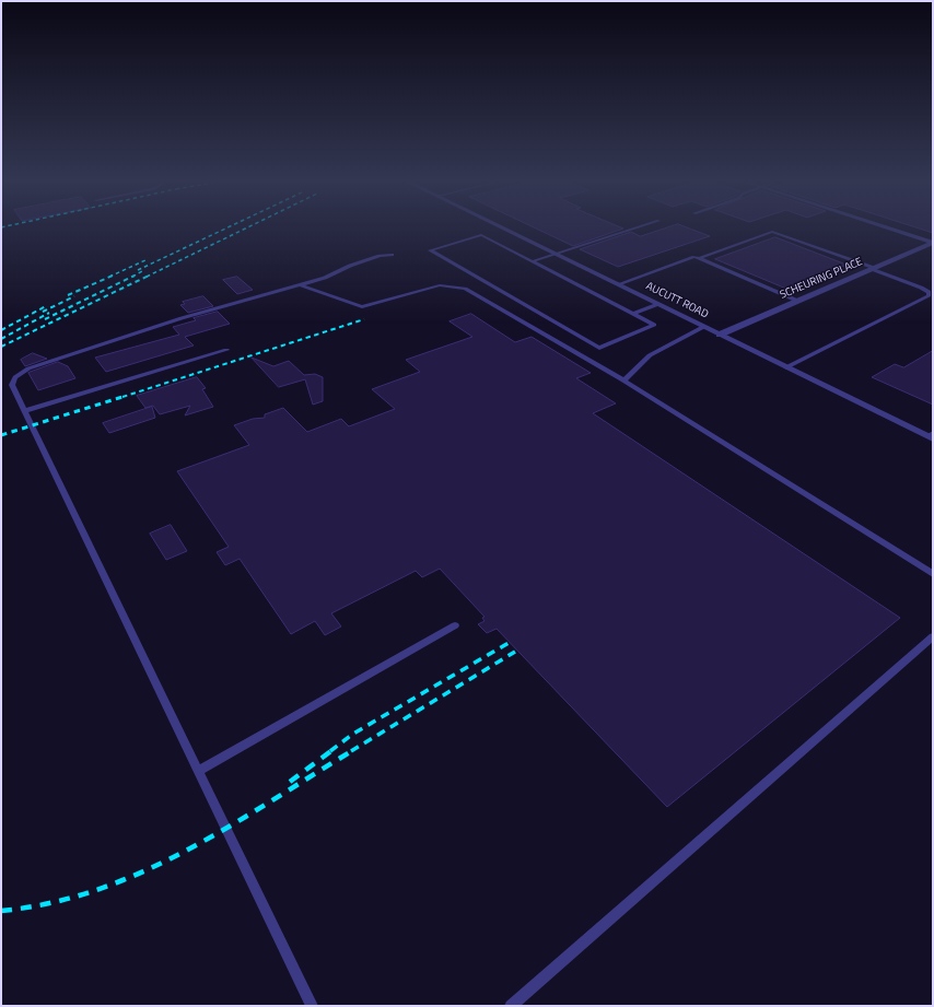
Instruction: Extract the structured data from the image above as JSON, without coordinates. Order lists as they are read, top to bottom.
{
  "streets": {
    "street": ["SCHEURING PLACE", "AUCUTT ROAD"]
  },
  "crossings": [
    ["SCHEURING PLACE", "AUCUTT ROAD"]
  ]
}
